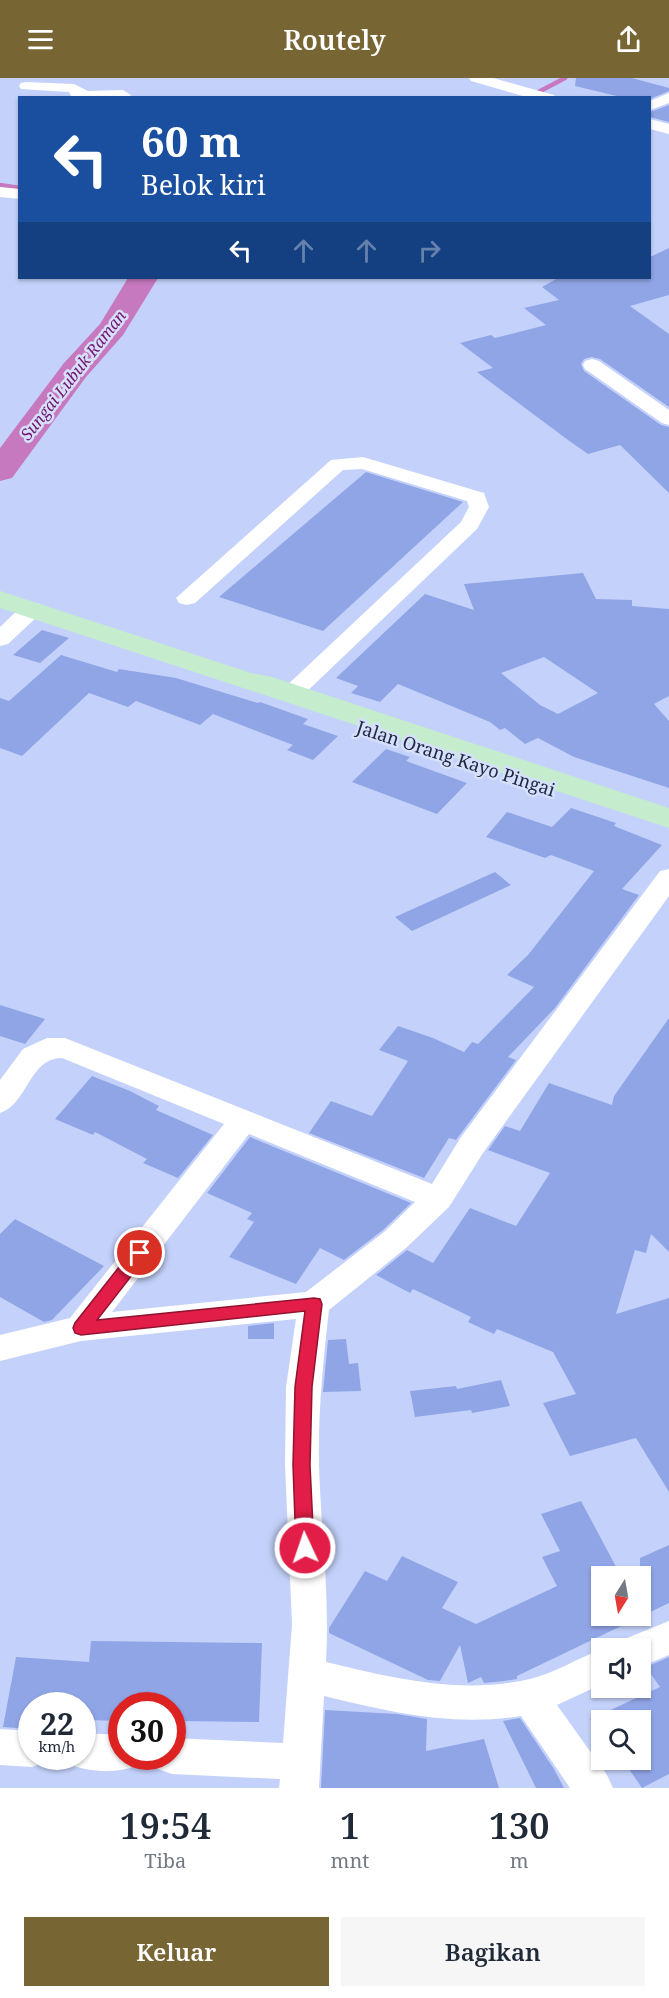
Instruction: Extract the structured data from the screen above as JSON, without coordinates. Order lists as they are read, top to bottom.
{
  "streets": {
    "main road": ["Jalan Orang Kayo Pingai"]
  },
  "water": ["Sungai Lubuk Raman"],
  "north": "bottom",
  "page": {
    "header": "Routely",
    "turn": ["60 m", "Belok kiri"],
    "speed": "22 km/h",
    "limit": "30",
    "eta": [
      "19:54",
      "Tiba",
      "1",
      "mnt",
      "130",
      "m"
    ],
    "buttons": ["Keluar", "Bagikan"]
  }
}
